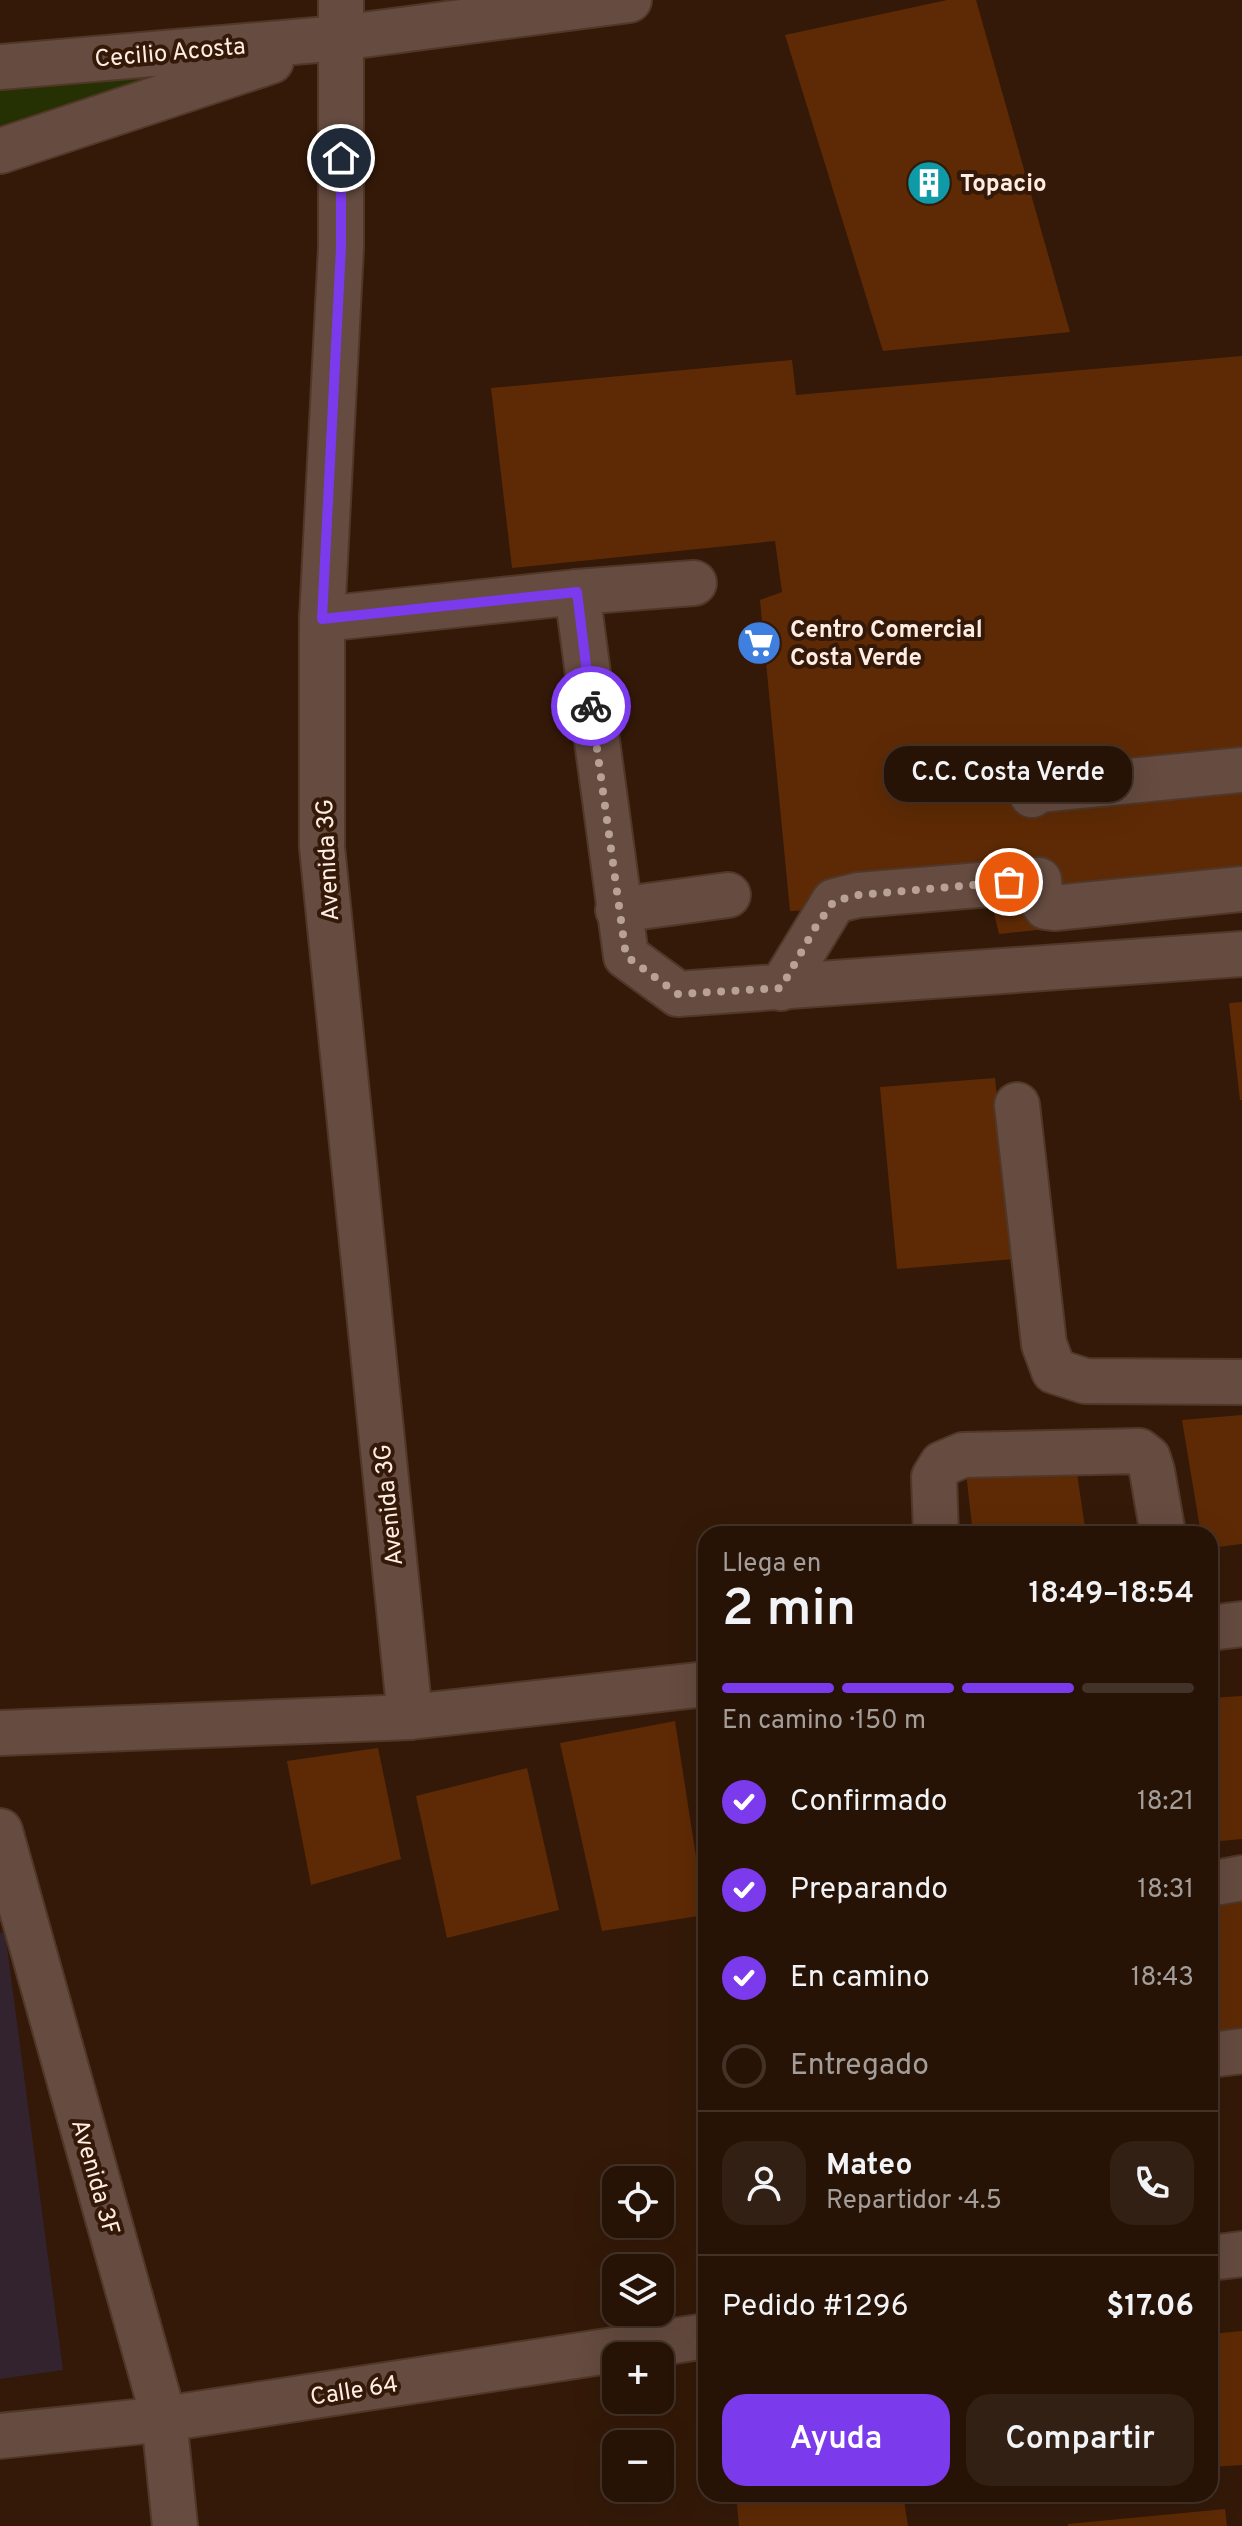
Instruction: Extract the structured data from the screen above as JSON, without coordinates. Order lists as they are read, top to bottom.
{
  "streets": {
    "street": [
      "Cecilio Acosta",
      "Avenida 3G",
      "Avenida 3F",
      "Calle 64"
    ]
  },
  "crossings": [
    ["Cecilio Acosta", "Avenida 3G"],
    ["Avenida 3F", "Calle 64"]
  ],
  "places": {
    "building": ["Topacio"],
    "supermarket": ["Centro Comercial Costa Verde"],
    "other": ["C.C. Costa Verde"]
  },
  "page": {
    "bubble": "C.C. Costa Verde",
    "heading": ["2 min", "Llega en", "18:49–18:54"],
    "panel": [
      "Mateo",
      "Repartidor · 4.5",
      "Pedido #1296",
      "$17.06"
    ],
    "bar": "En camino · 150 m",
    "list": [
      ["Confirmado", "18:21"],
      ["Preparando", "18:31"],
      ["En camino", "18:43"],
      "Entregado"
    ],
    "map_buttons": ["+", "−"],
    "buttons": ["Ayuda", "Compartir"]
  }
}
